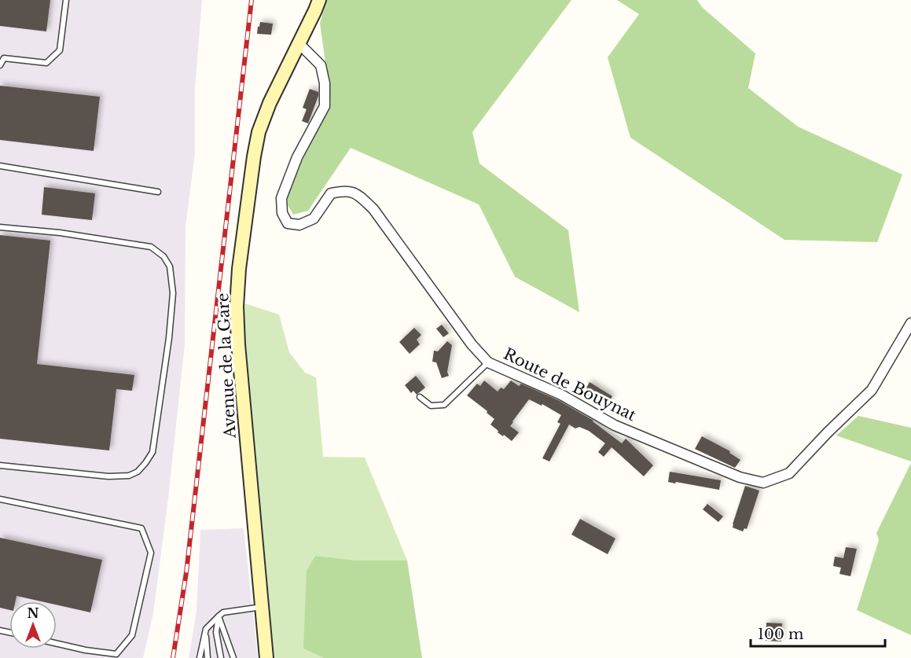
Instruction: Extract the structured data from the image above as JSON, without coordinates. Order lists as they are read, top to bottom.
{
  "streets": {
    "street": ["Avenue de la Gare", "Route de Bouynat"]
  },
  "crossings": [
    ["Avenue de la Gare", "Route de Bouynat"]
  ],
  "scale_bar": "100 m",
  "north": "top"
}
